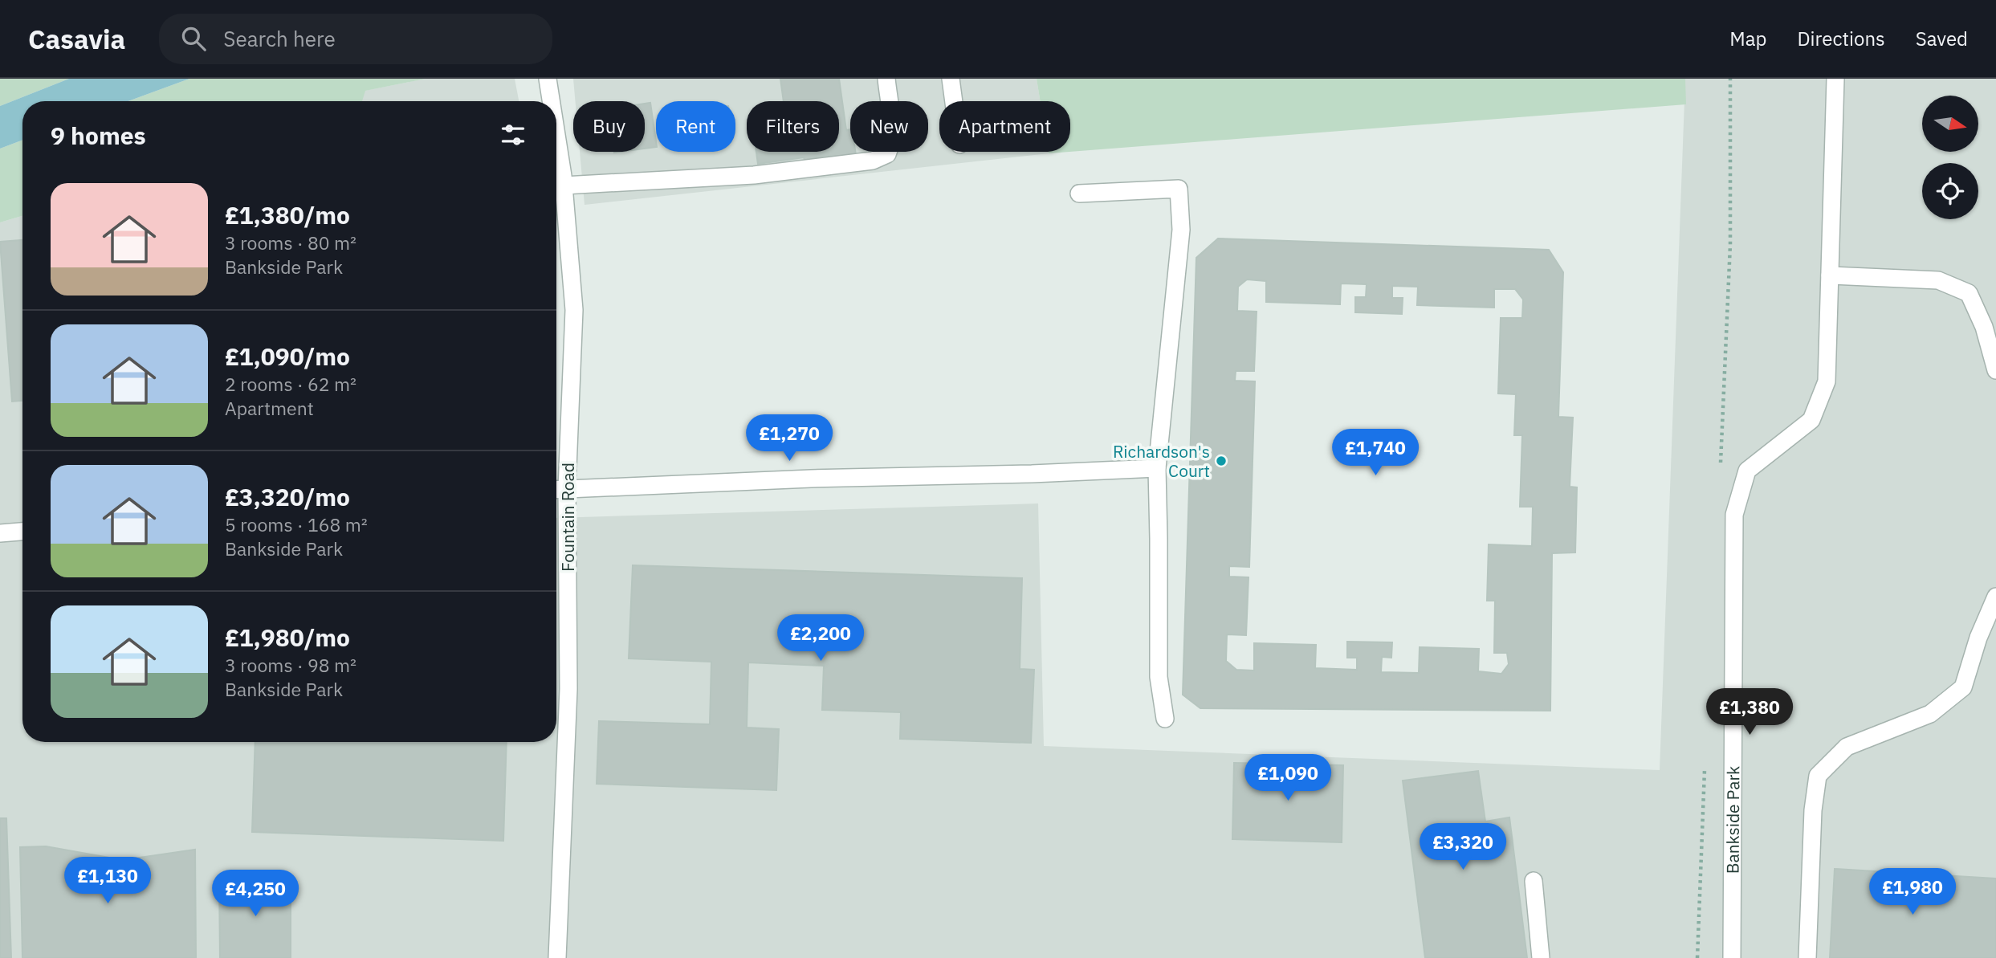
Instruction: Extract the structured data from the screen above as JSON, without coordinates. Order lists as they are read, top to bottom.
{
  "streets": {
    "street": ["Fountain Road", "Bankside Park"]
  },
  "places": ["Richardson's Court"],
  "north": "right",
  "page": {
    "header": "Casavia",
    "search": "Search here",
    "nav": ["Map", "Directions", "Saved"],
    "chip": [
      "Buy",
      "Rent",
      "Filters",
      "New",
      "Apartment"
    ],
    "heading": "9 homes",
    "list": [
      {
        "name": "£1,380/mo",
        "note": "3 rooms · 80 m² · Bankside Park"
      },
      {
        "name": "£1,090/mo",
        "note": "2 rooms · 62 m² · Apartment"
      },
      {
        "name": "£3,320/mo",
        "note": "5 rooms · 168 m² · Bankside Park"
      },
      {
        "name": "£1,980/mo",
        "note": "3 rooms · 98 m² · Bankside Park"
      }
    ],
    "price": [
      "£1,270",
      "£1,740",
      "£2,200",
      "£1,380",
      "£1,090",
      "£3,320",
      "£1,130",
      "£1,980",
      "£4,250"
    ]
  }
}
